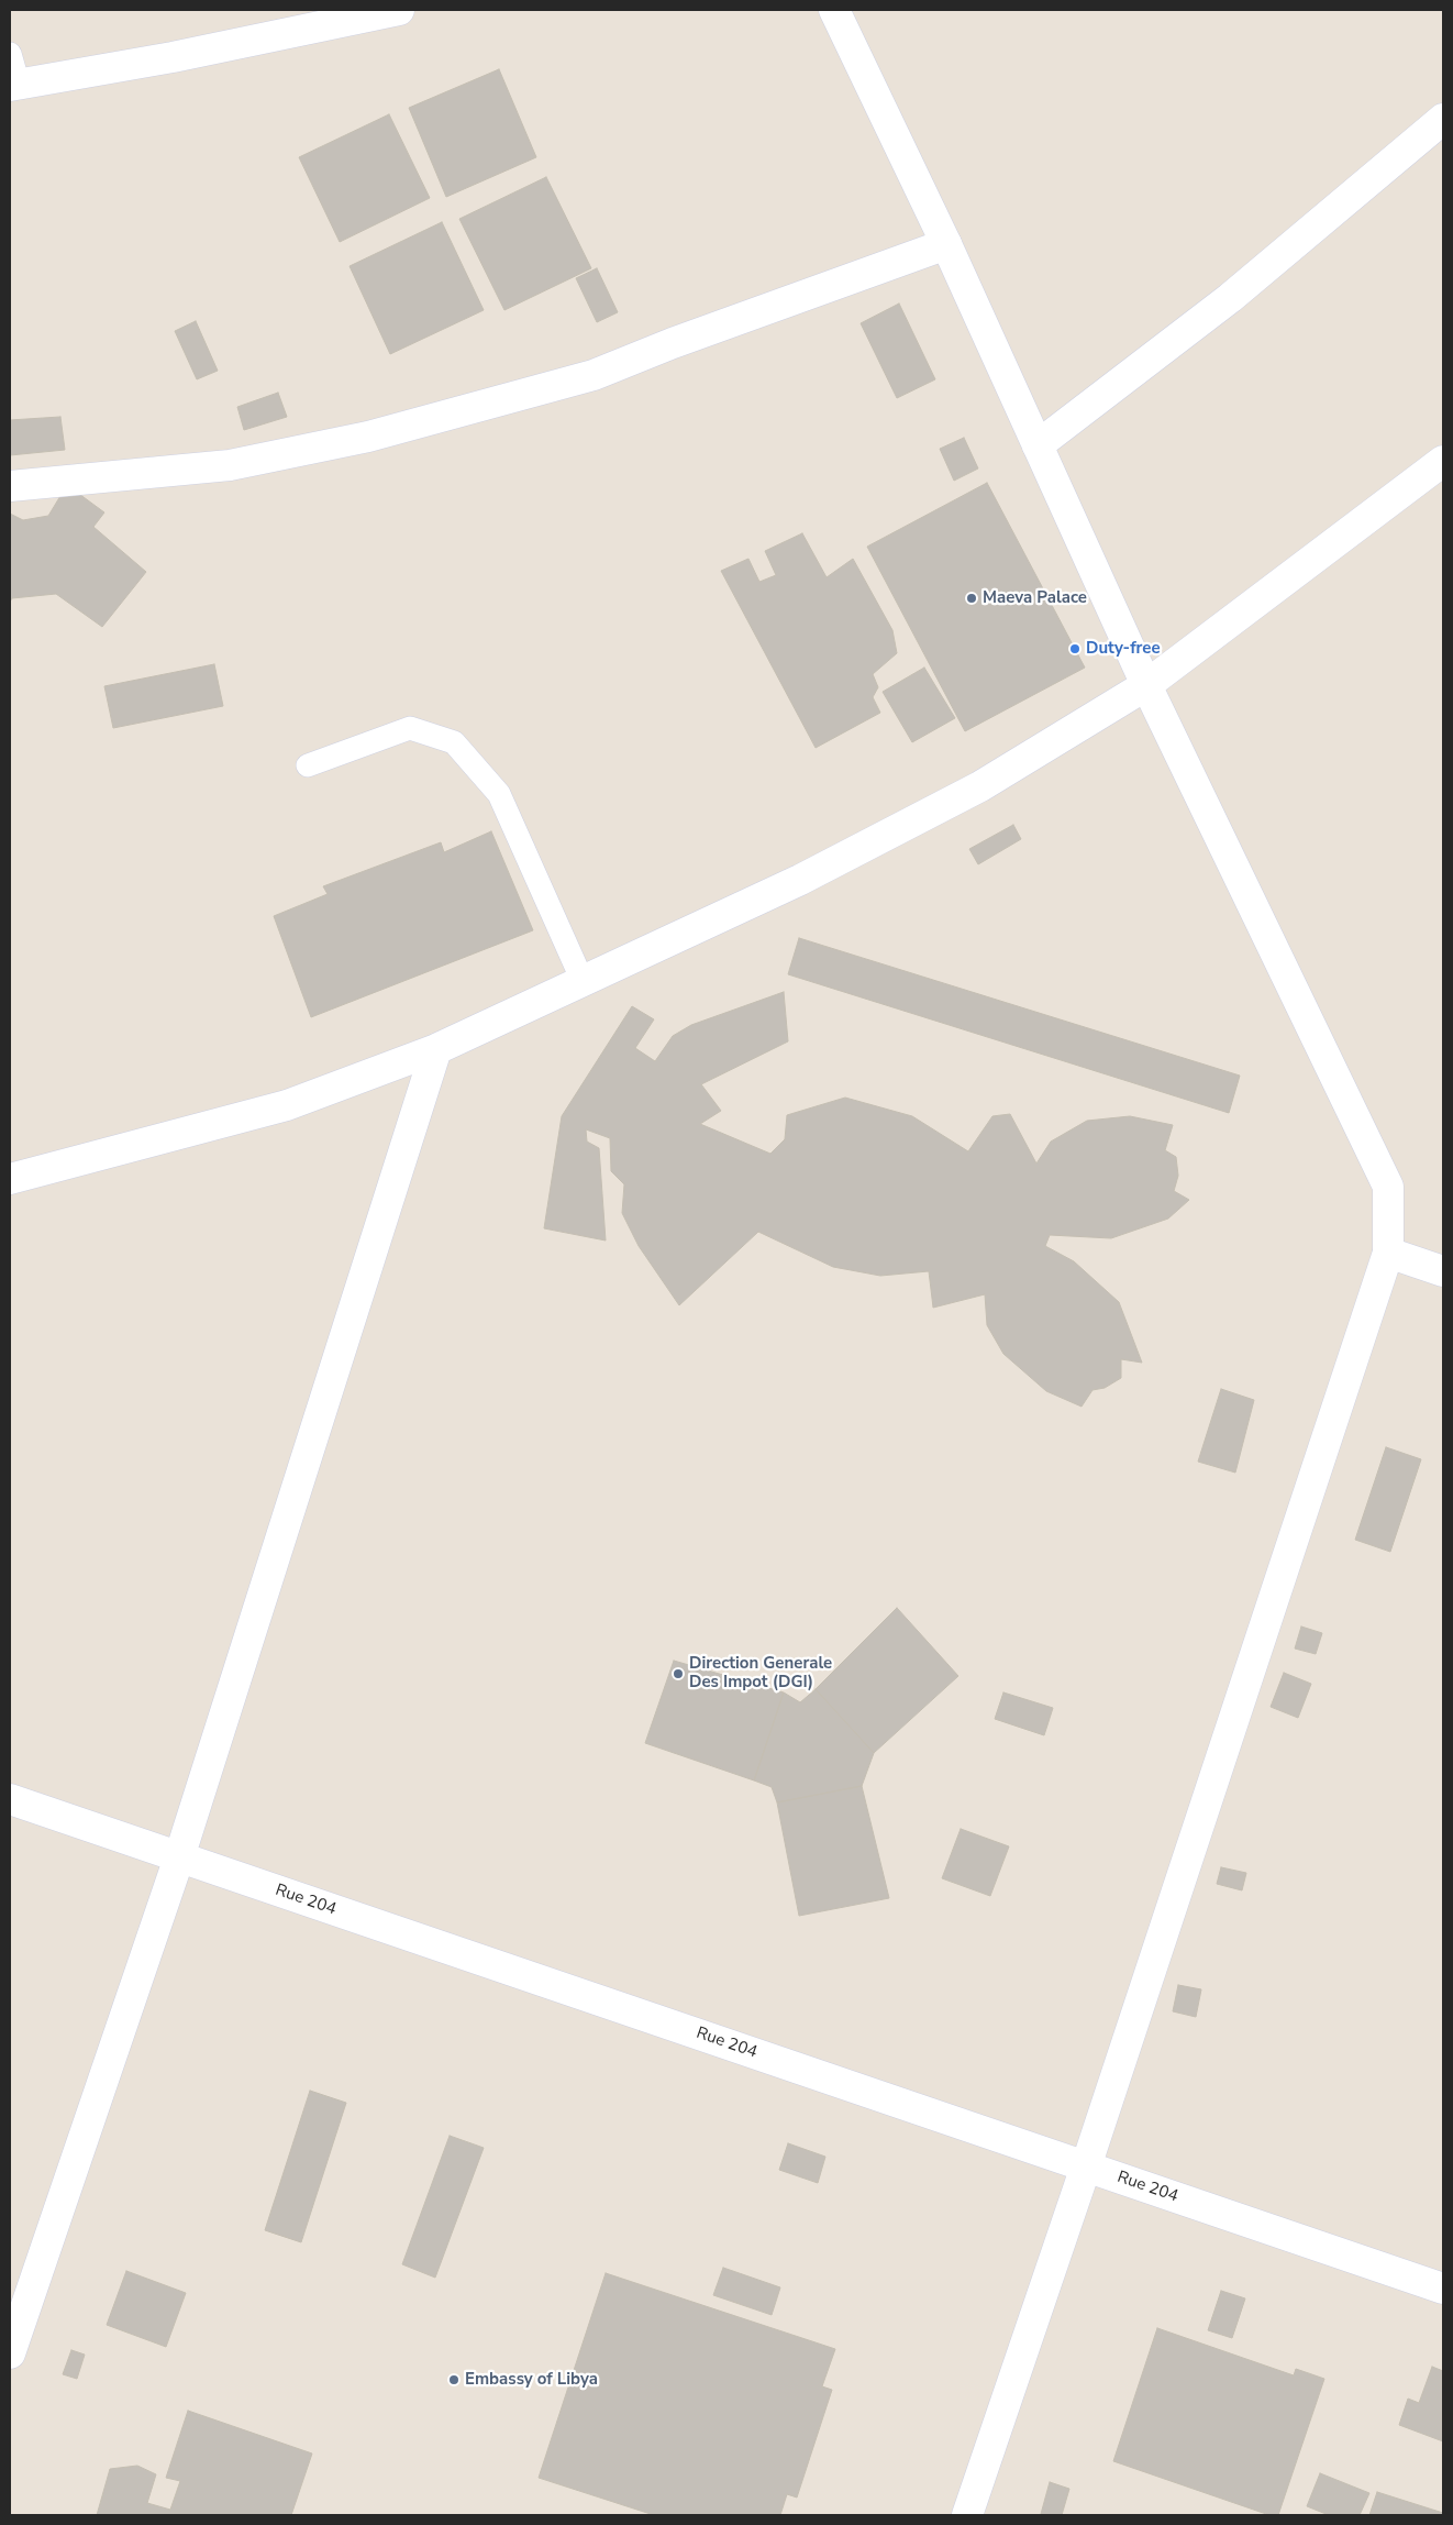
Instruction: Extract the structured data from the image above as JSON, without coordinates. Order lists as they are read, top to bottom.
{
  "streets": {
    "street": ["Rue 204"]
  },
  "places": [
    "Maeva Palace",
    "Duty-free",
    "Direction Generale Des Impot (DGI)",
    "Embassy of Libya"
  ]
}
